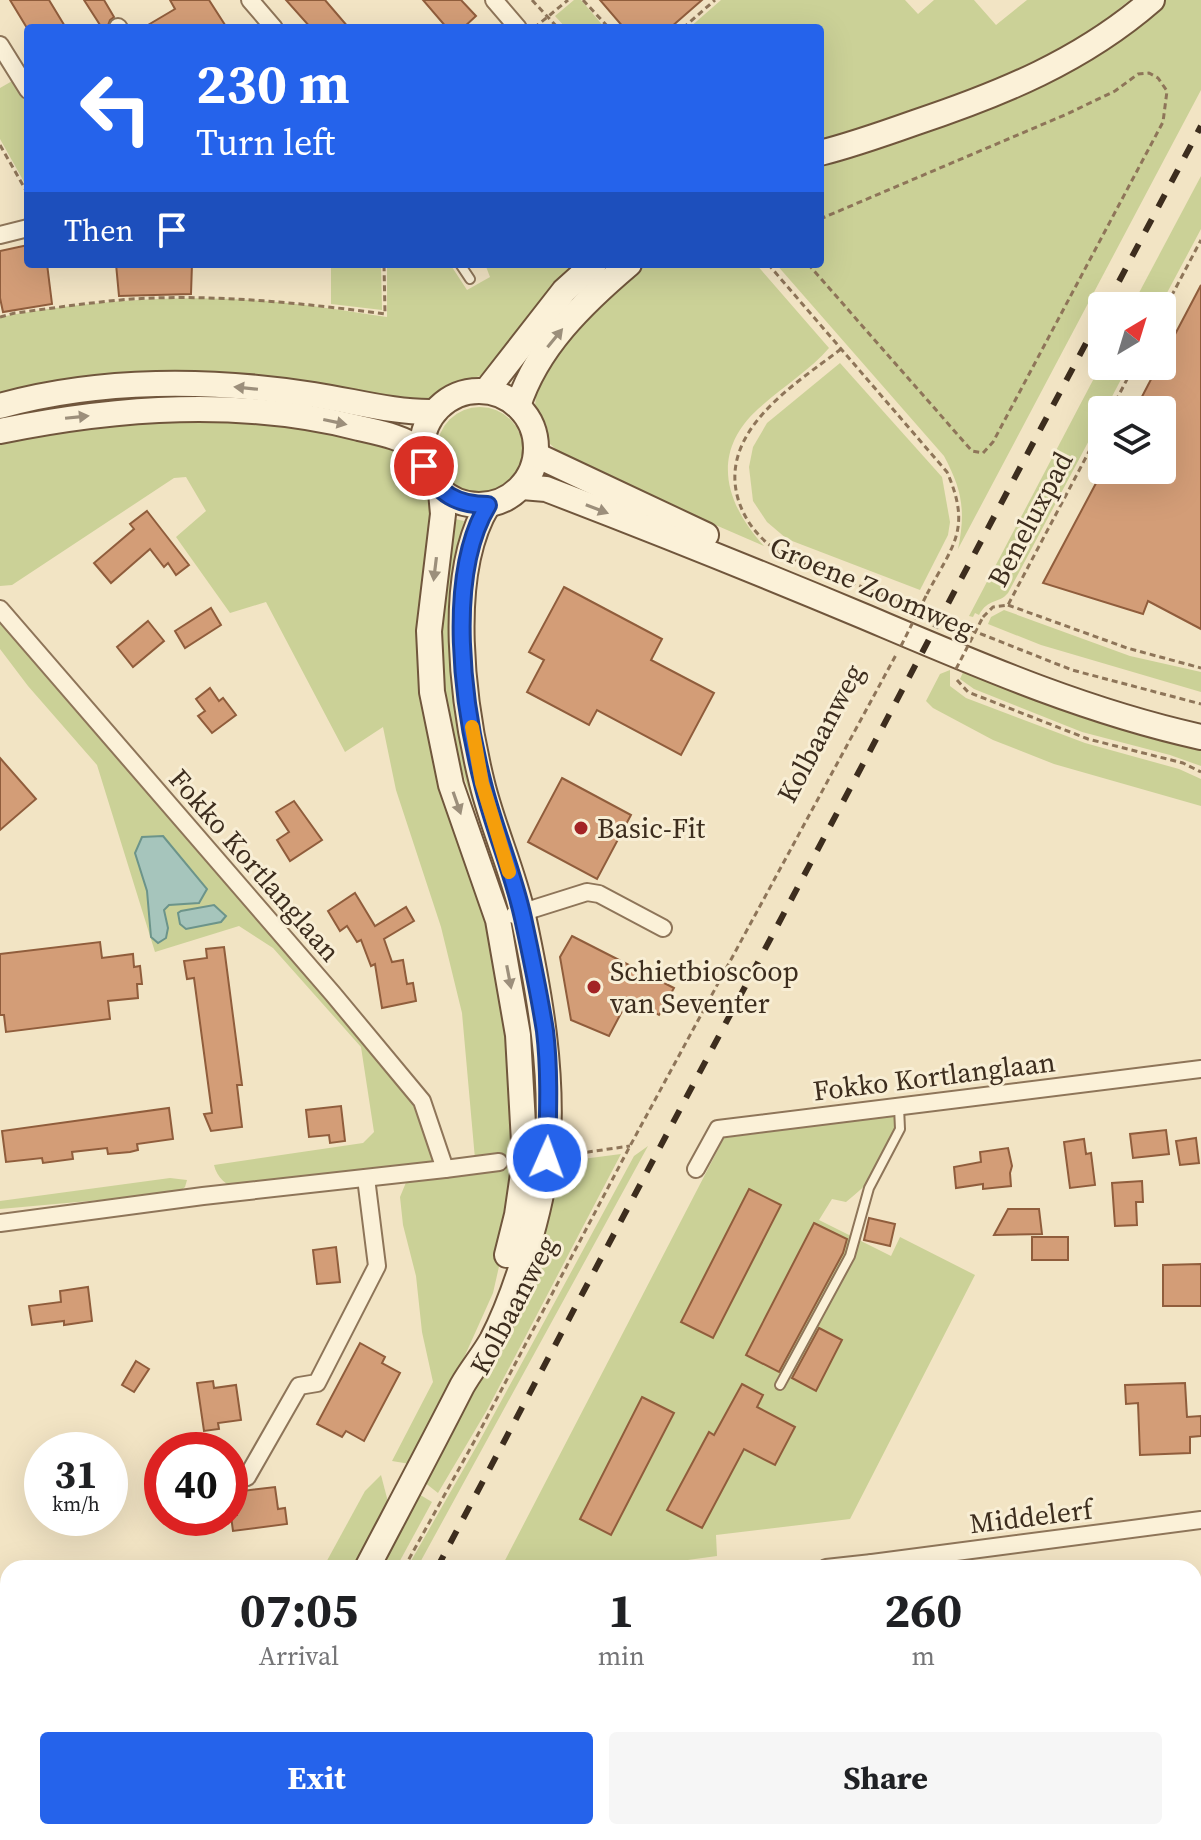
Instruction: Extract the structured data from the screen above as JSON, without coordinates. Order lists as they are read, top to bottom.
{
  "streets": {
    "street": [
      "Groene Zoomweg",
      "Kolbaanweg",
      "Fokko Kortlanglaan",
      "Middelerf"
    ],
    "path": ["Beneluxpad"]
  },
  "crossings": [
    ["Groene Zoomweg", "Kolbaanweg"]
  ],
  "places": ["Basic-Fit", "Schietbioscoop van Seventer"],
  "north": "top right",
  "page": {
    "turn": ["230 m", "Turn left"],
    "then": "Then",
    "speed": "31 km/h",
    "limit": "40",
    "eta": [
      "07:05",
      "Arrival",
      "1",
      "min",
      "260",
      "m"
    ],
    "buttons": ["Exit", "Share"]
  }
}
